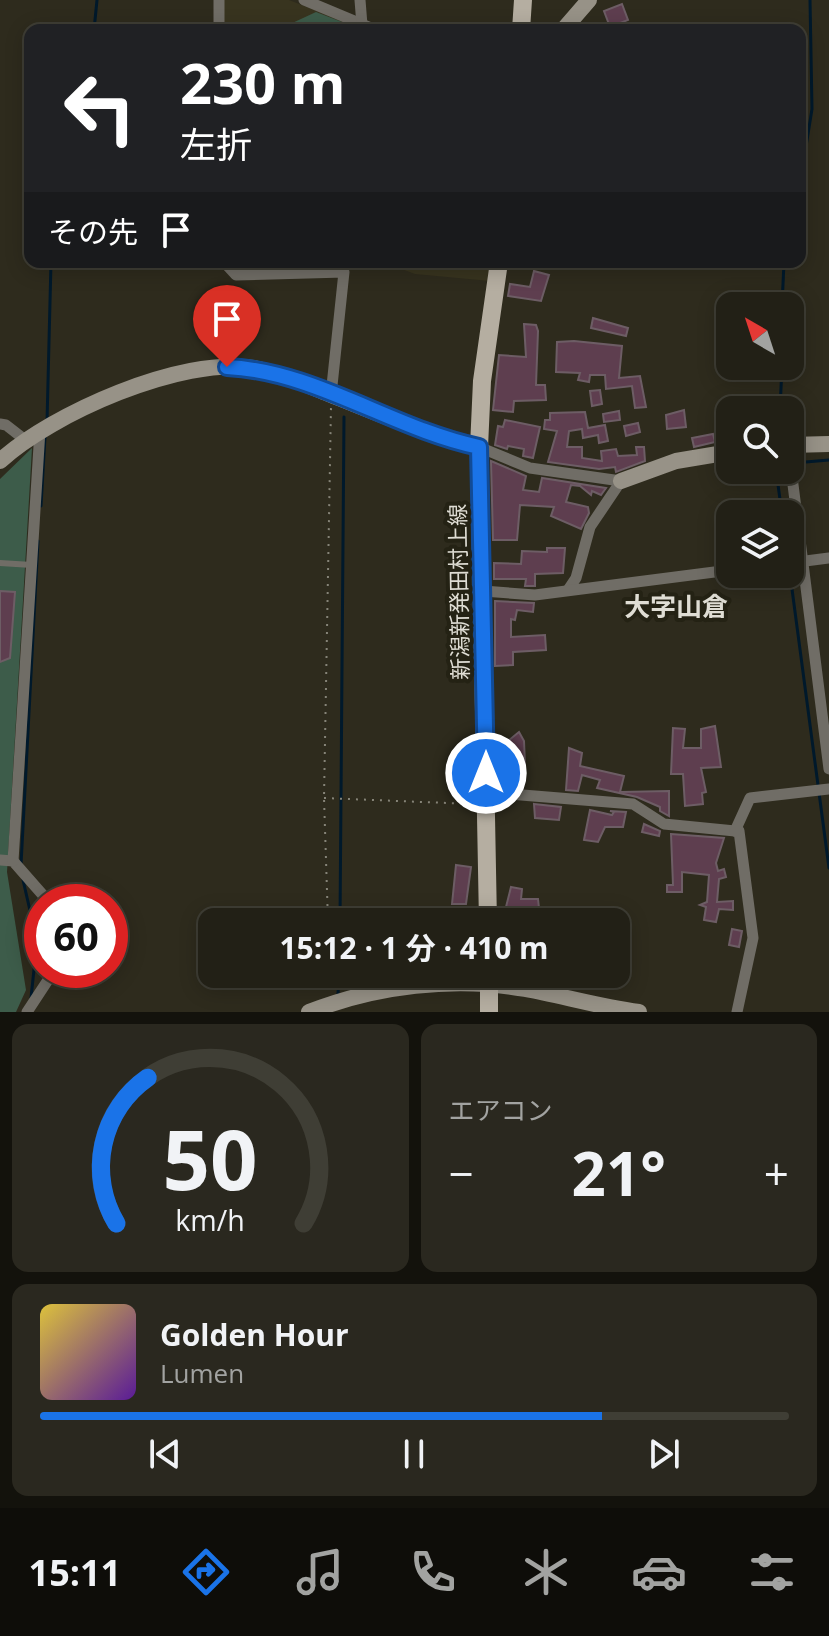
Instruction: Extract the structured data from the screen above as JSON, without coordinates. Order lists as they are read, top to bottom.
{
  "streets": {
    "main road": ["新潟新発田村上線"]
  },
  "districts": ["大字山倉"],
  "north": "top left",
  "page": {
    "turn": ["230 m", "左折"],
    "then": "その先",
    "limit": "60",
    "trip": "15:12 · 1 分 · 410 m",
    "tile": "エアコン",
    "heat": ["−", "21°", "+"],
    "song": ["Golden Hour", "Lumen"],
    "tabs": "15:11",
    "gauge": ["50", "km/h"]
  }
}
